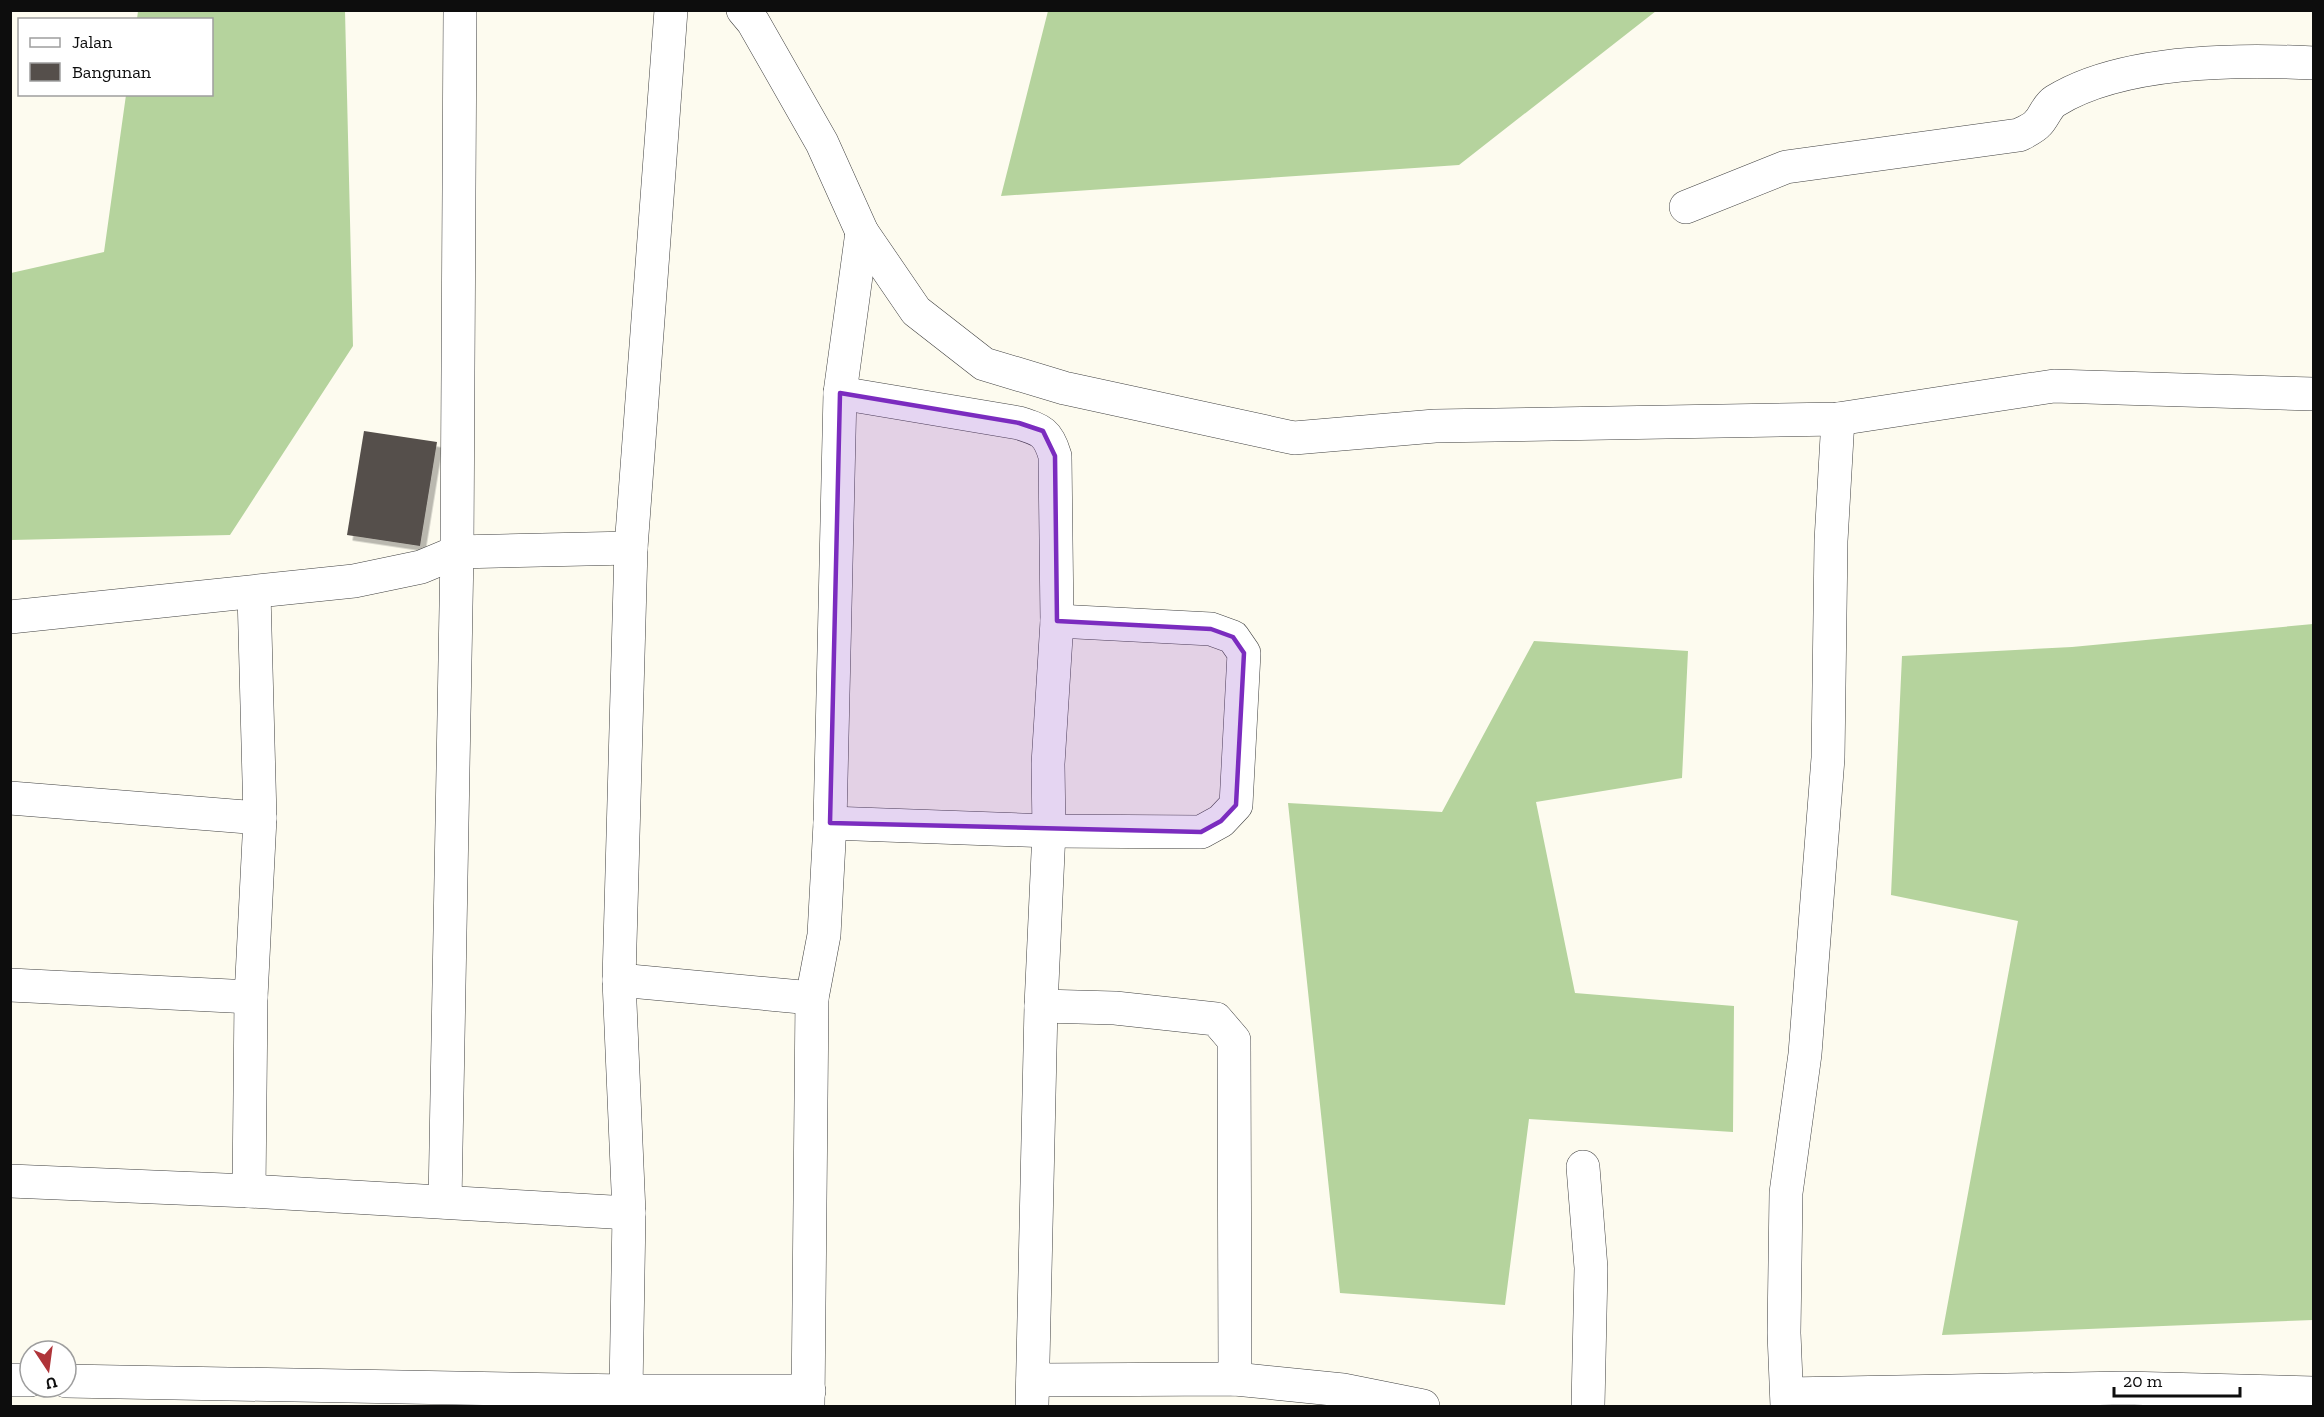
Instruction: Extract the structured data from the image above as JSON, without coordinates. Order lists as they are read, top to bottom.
{
  "legend": ["Jalan", "Bangunan"],
  "scale_bar": "20 m",
  "north": "bottom"
}
